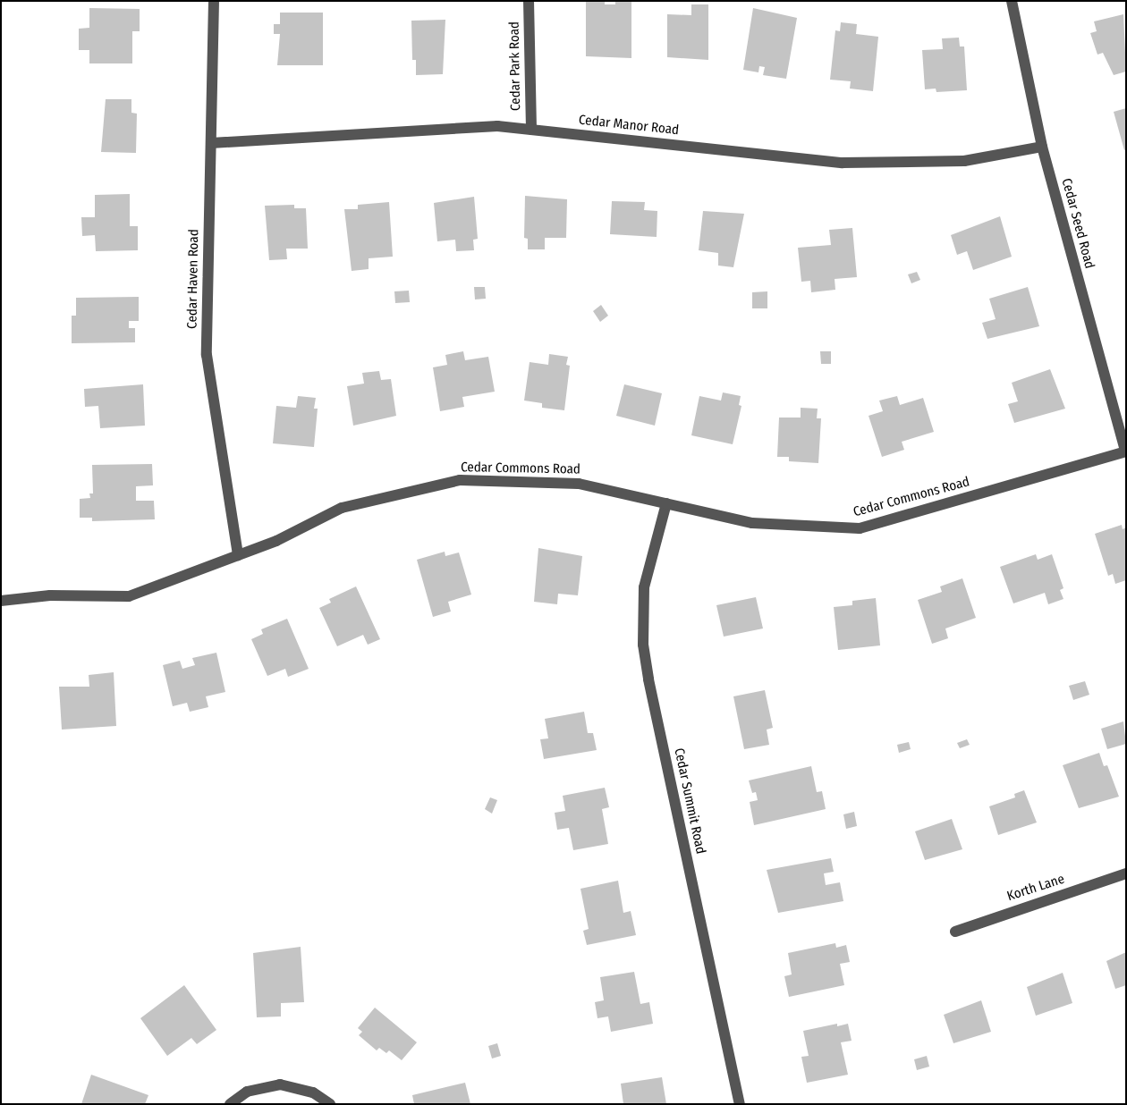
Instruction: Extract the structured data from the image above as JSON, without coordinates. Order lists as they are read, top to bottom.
{
  "streets": {
    "street": [
      "Cedar Park Road",
      "Cedar Manor Road",
      "Cedar Seed Road",
      "Cedar Haven Road",
      "Cedar Commons Road",
      "Cedar Summit Road",
      "Korth Lane"
    ]
  },
  "crossings": [
    ["Cedar Park Road", "Cedar Manor Road"],
    ["Cedar Manor Road", "Cedar Seed Road"],
    ["Cedar Manor Road", "Cedar Haven Road"],
    ["Cedar Seed Road", "Cedar Commons Road"],
    ["Cedar Haven Road", "Cedar Commons Road"],
    ["Cedar Commons Road", "Cedar Summit Road"]
  ]
}
